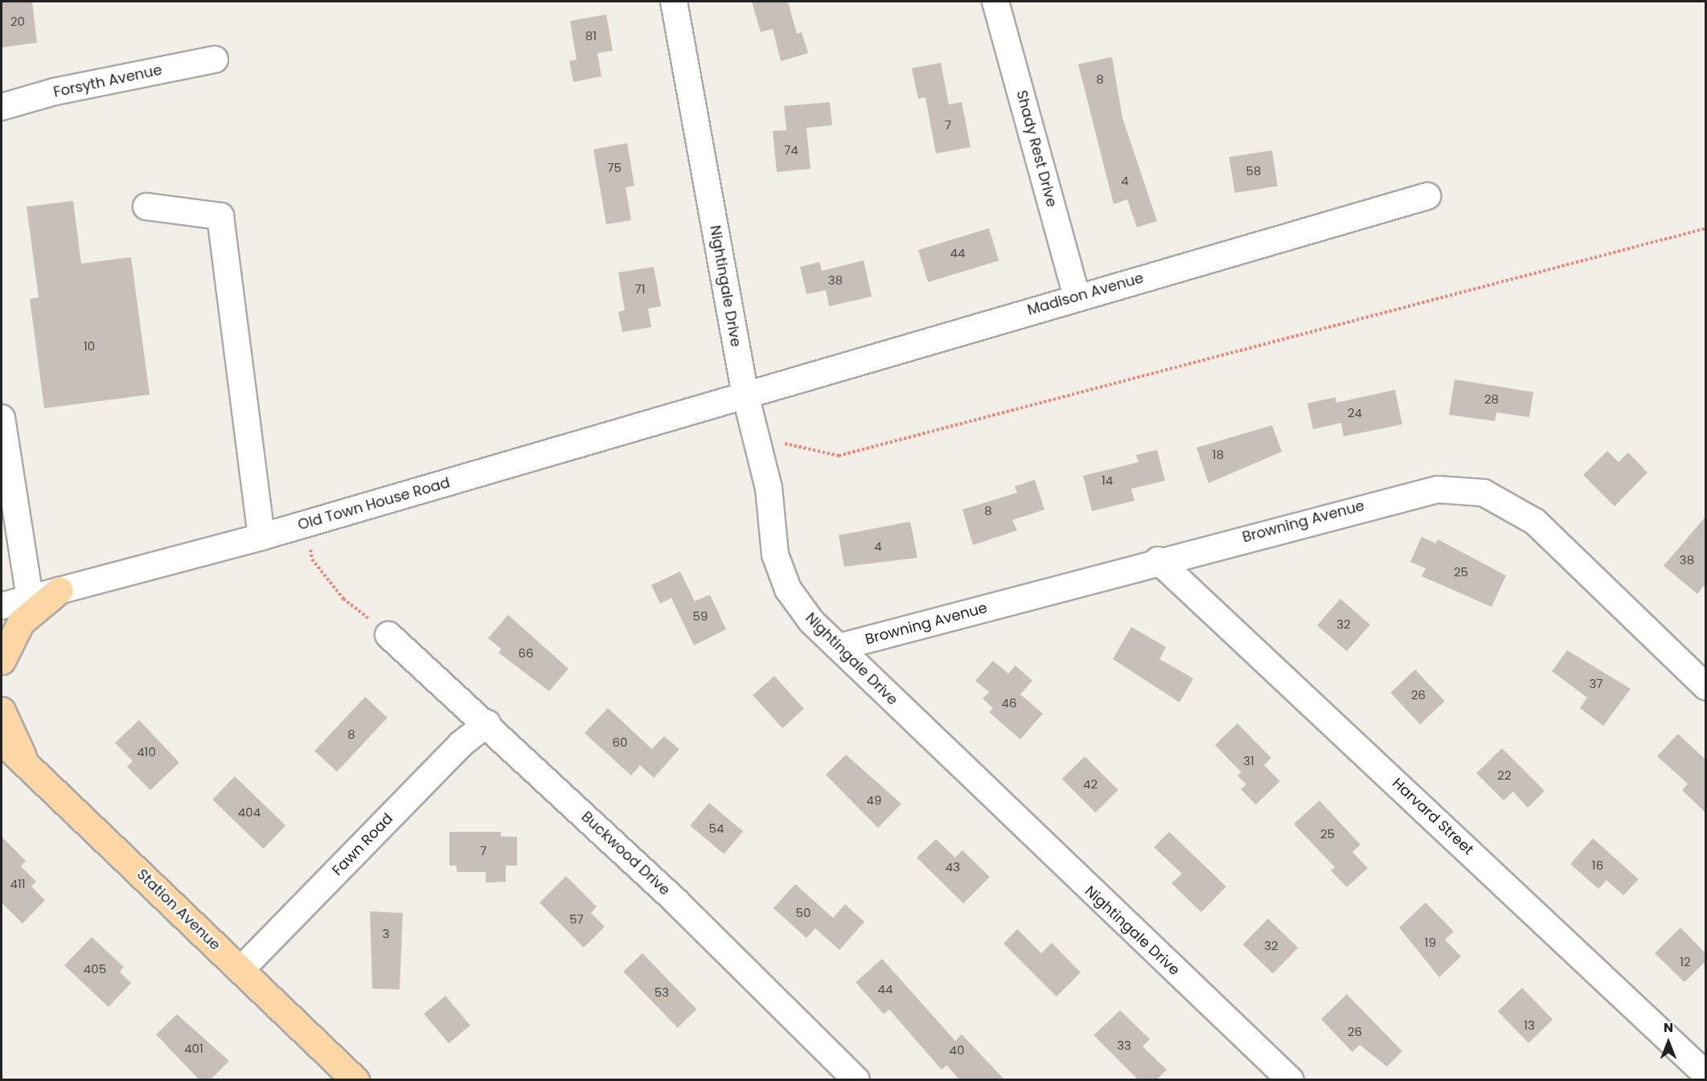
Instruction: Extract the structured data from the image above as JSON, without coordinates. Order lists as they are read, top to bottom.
{
  "streets": {
    "main road": ["Station Avenue"],
    "street": [
      "Forsyth Avenue",
      "Shady Rest Drive",
      "Nightingale Drive",
      "Madison Avenue",
      "Old Town House Road",
      "Browning Avenue",
      "Harvard Street",
      "Fawn Road",
      "Buckwood Drive"
    ]
  },
  "crossings": [
    ["Shady Rest Drive", "Madison Avenue"],
    ["Nightingale Drive", "Madison Avenue"],
    ["Nightingale Drive", "Old Town House Road"],
    ["Nightingale Drive", "Browning Avenue"],
    ["Madison Avenue", "Old Town House Road"],
    ["Browning Avenue", "Harvard Street"],
    ["Fawn Road", "Buckwood Drive"],
    ["Fawn Road", "Station Avenue"]
  ],
  "house_numbers": [
    "20",
    "81",
    "8",
    "7",
    "74",
    "75",
    "58",
    "4",
    "44",
    "38",
    "71",
    "10",
    "28",
    "24",
    "18",
    "14",
    "8",
    "4",
    "38",
    "25",
    "59",
    "32",
    "66",
    "37",
    "26",
    "46",
    "8",
    "60",
    "410",
    "31",
    "22",
    "42",
    "49",
    "404",
    "54",
    "25",
    "7",
    "16",
    "43",
    "411",
    "50",
    "57",
    "3",
    "19",
    "32",
    "12",
    "405",
    "44",
    "53",
    "13",
    "26",
    "33",
    "401",
    "40"
  ],
  "north": "top"
}
